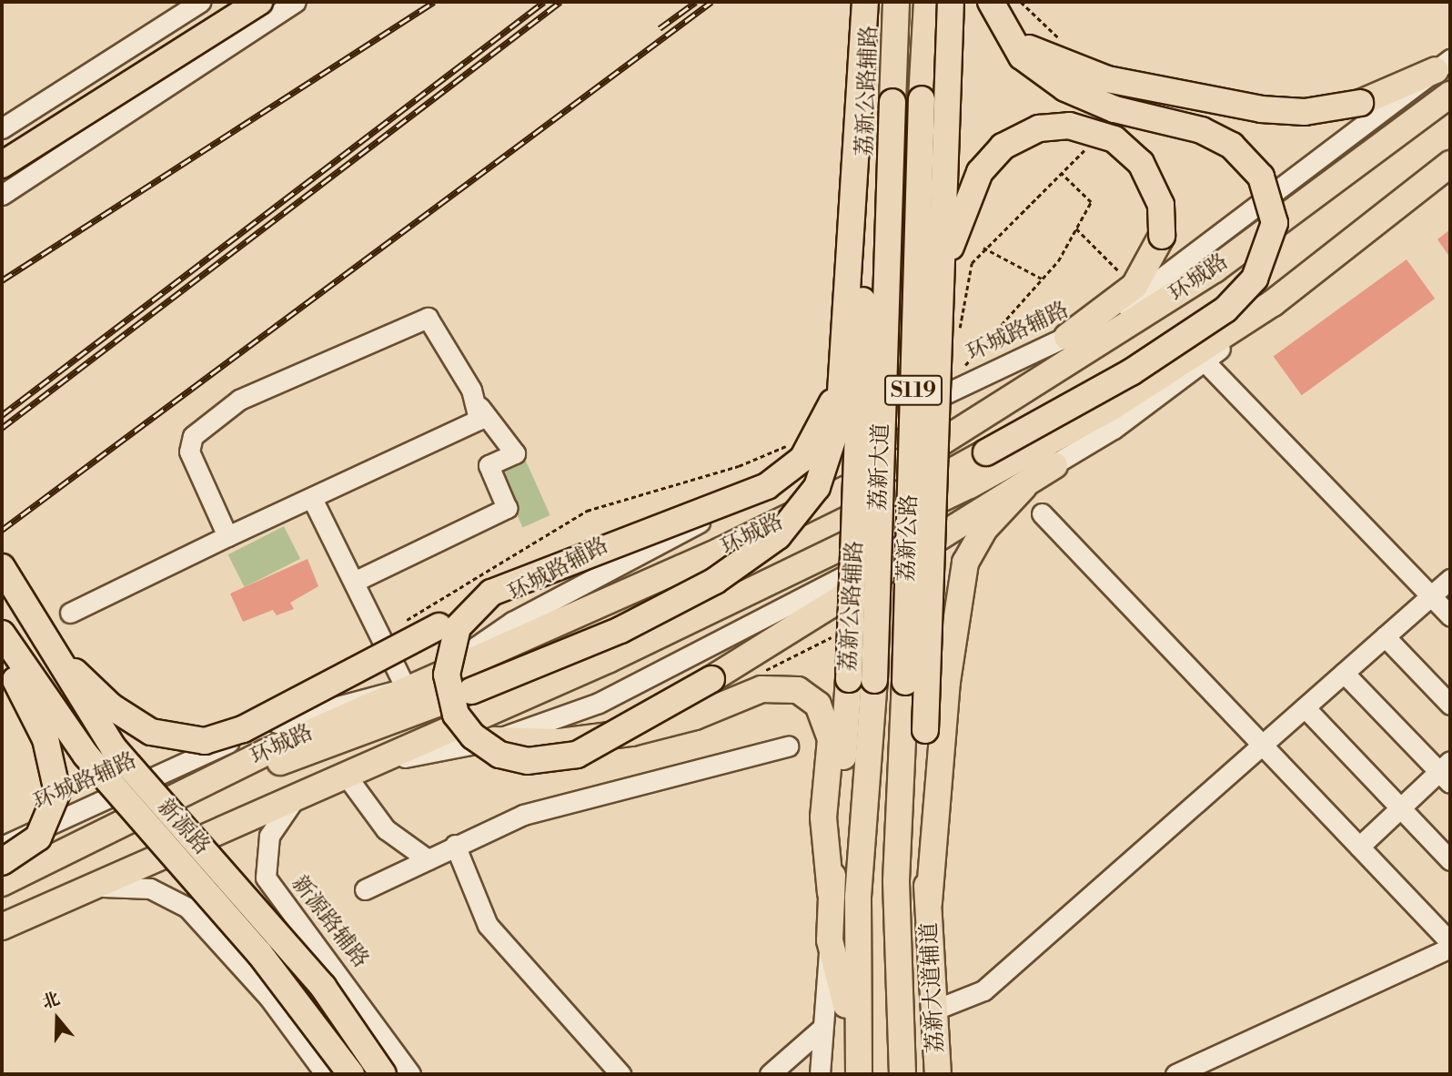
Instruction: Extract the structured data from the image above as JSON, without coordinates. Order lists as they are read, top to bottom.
{
  "streets": {
    "main road": [
      "荔新公路辅路",
      "环城路",
      "S119",
      "荔新大道",
      "荔新公路",
      "新源路",
      "荔新大道辅道"
    ],
    "street": ["环城路辅路", "新源路辅路"]
  },
  "crossings": [
    ["环城路", "环城路辅路"]
  ],
  "north": "top"
}
